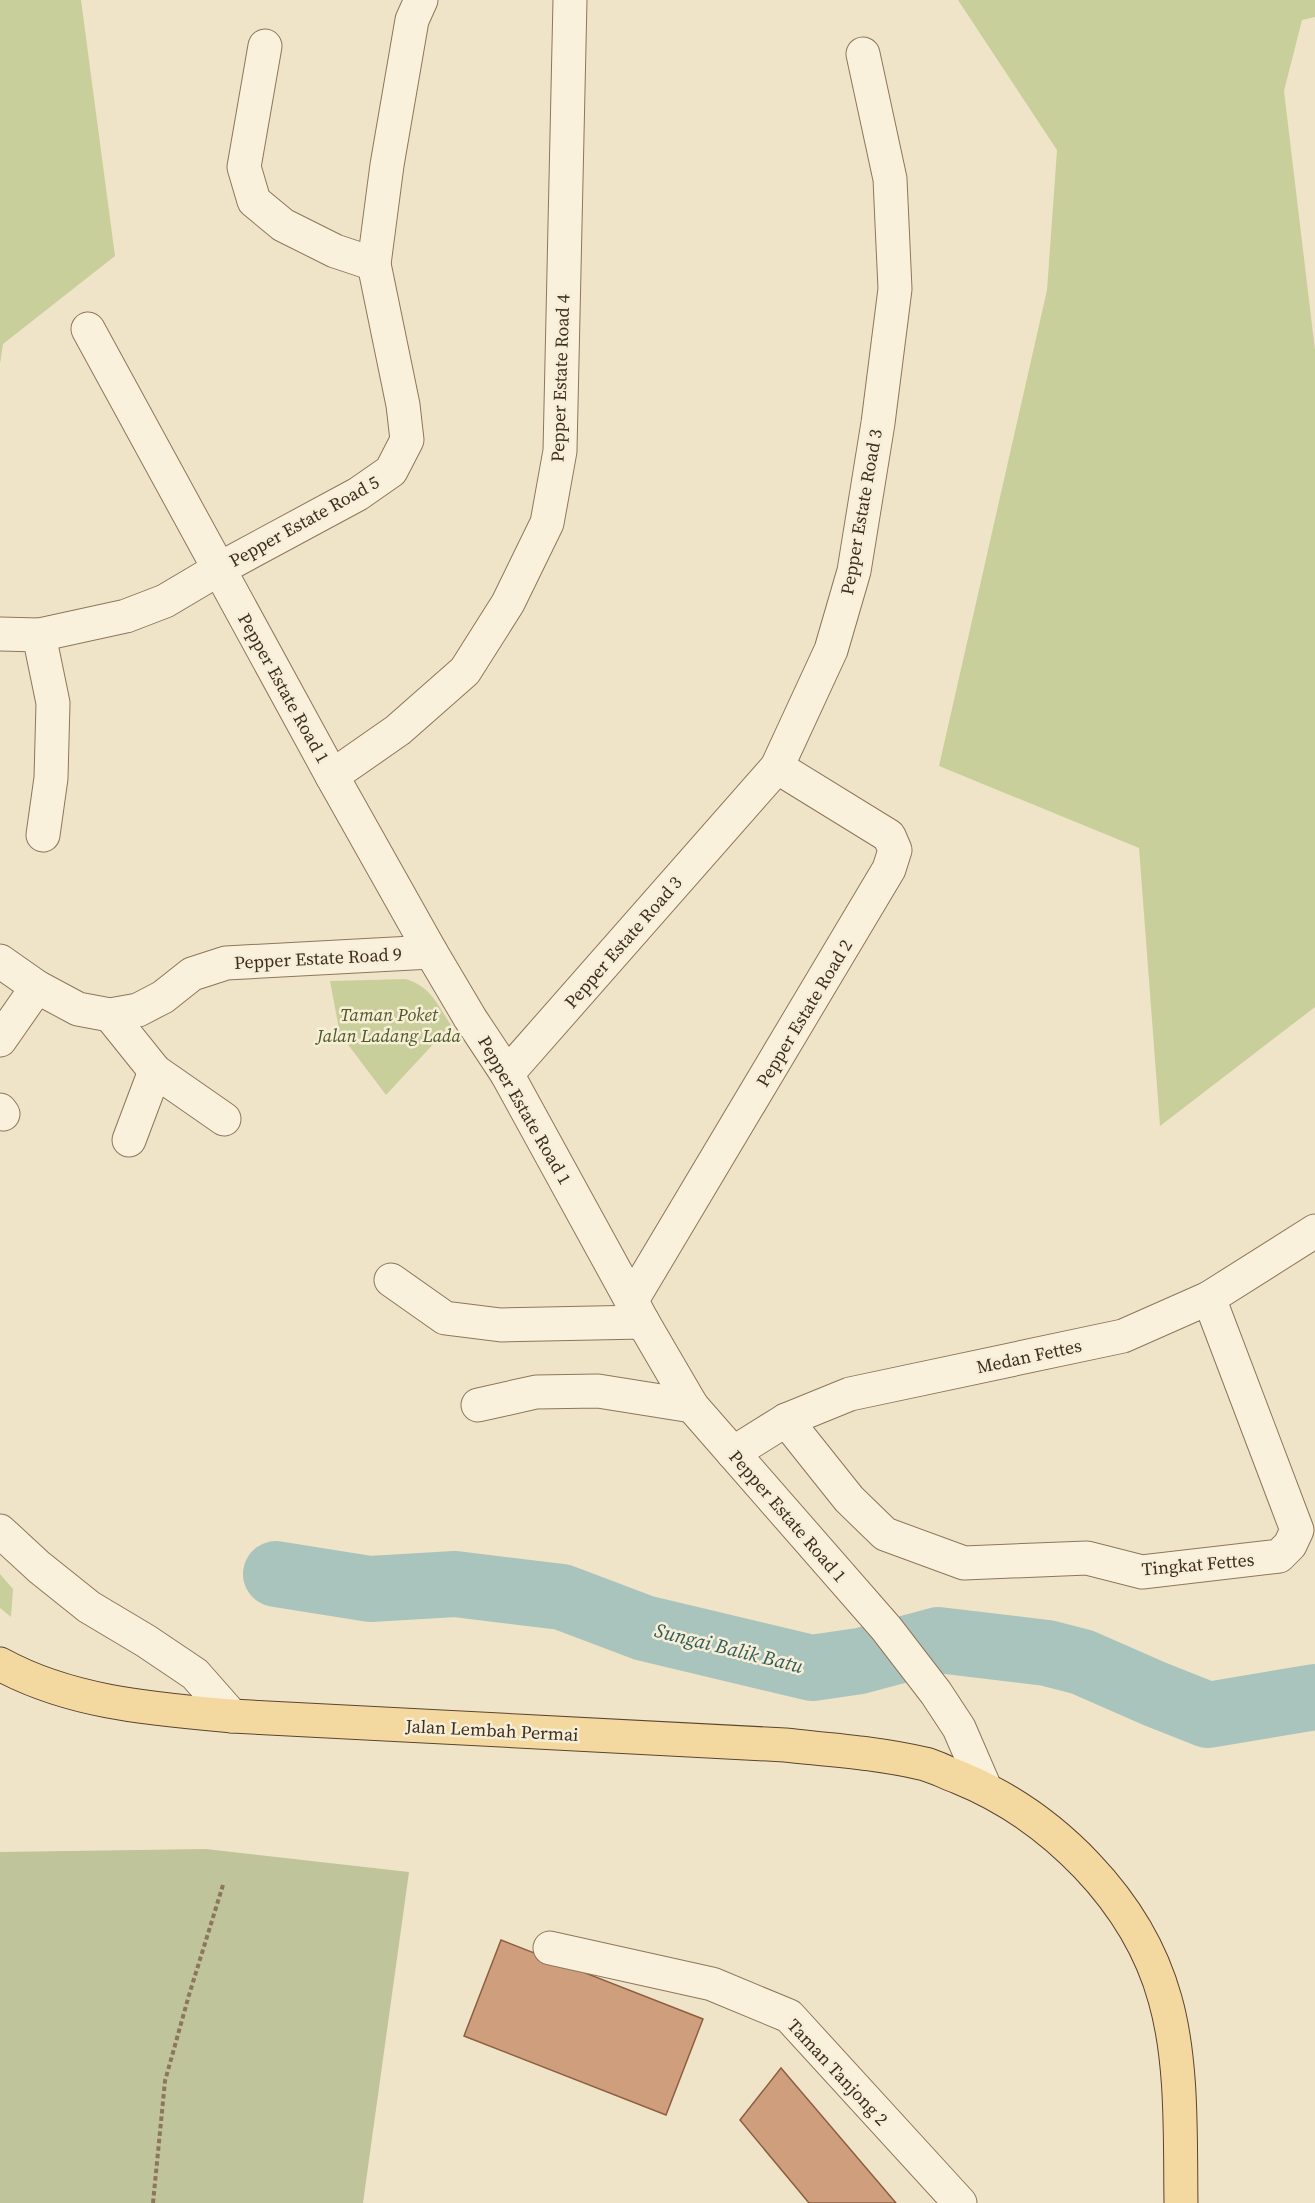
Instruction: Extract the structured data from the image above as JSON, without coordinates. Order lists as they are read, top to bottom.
{
  "streets": {
    "main road": ["Jalan Lembah Permai"],
    "street": [
      "Pepper Estate Road 4",
      "Pepper Estate Road 3",
      "Pepper Estate Road 5",
      "Pepper Estate Road 1",
      "Pepper Estate Road 9",
      "Pepper Estate Road 2",
      "Medan Fettes",
      "Tingkat Fettes",
      "Taman Tanjong 2"
    ]
  },
  "crossings": [
    ["Pepper Estate Road 4", "Pepper Estate Road 1"],
    ["Pepper Estate Road 3", "Pepper Estate Road 1"],
    ["Pepper Estate Road 3", "Pepper Estate Road 2"],
    ["Pepper Estate Road 5", "Pepper Estate Road 1"],
    ["Pepper Estate Road 1", "Pepper Estate Road 9"],
    ["Pepper Estate Road 1", "Pepper Estate Road 2"],
    ["Pepper Estate Road 1", "Medan Fettes"],
    ["Pepper Estate Road 1", "Jalan Lembah Permai"],
    ["Medan Fettes", "Tingkat Fettes"]
  ],
  "water": ["Sungai Balik Batu"],
  "parks": ["Taman Poket Jalan Ladang Lada"]
}
